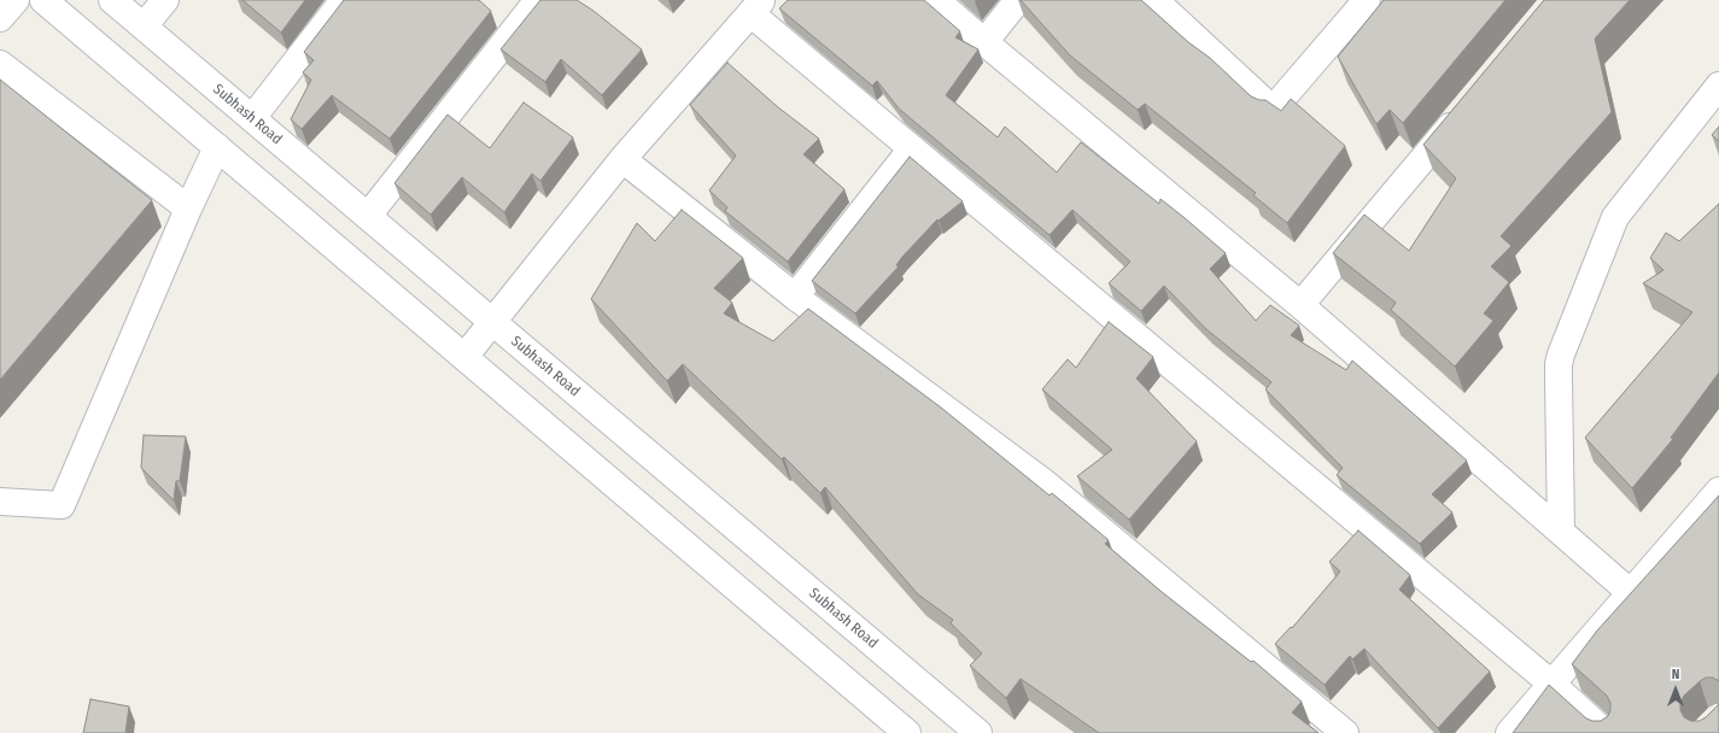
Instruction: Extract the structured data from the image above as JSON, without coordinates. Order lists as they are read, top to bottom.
{
  "streets": {
    "street": ["Subhash Road"]
  },
  "north": "top"
}
